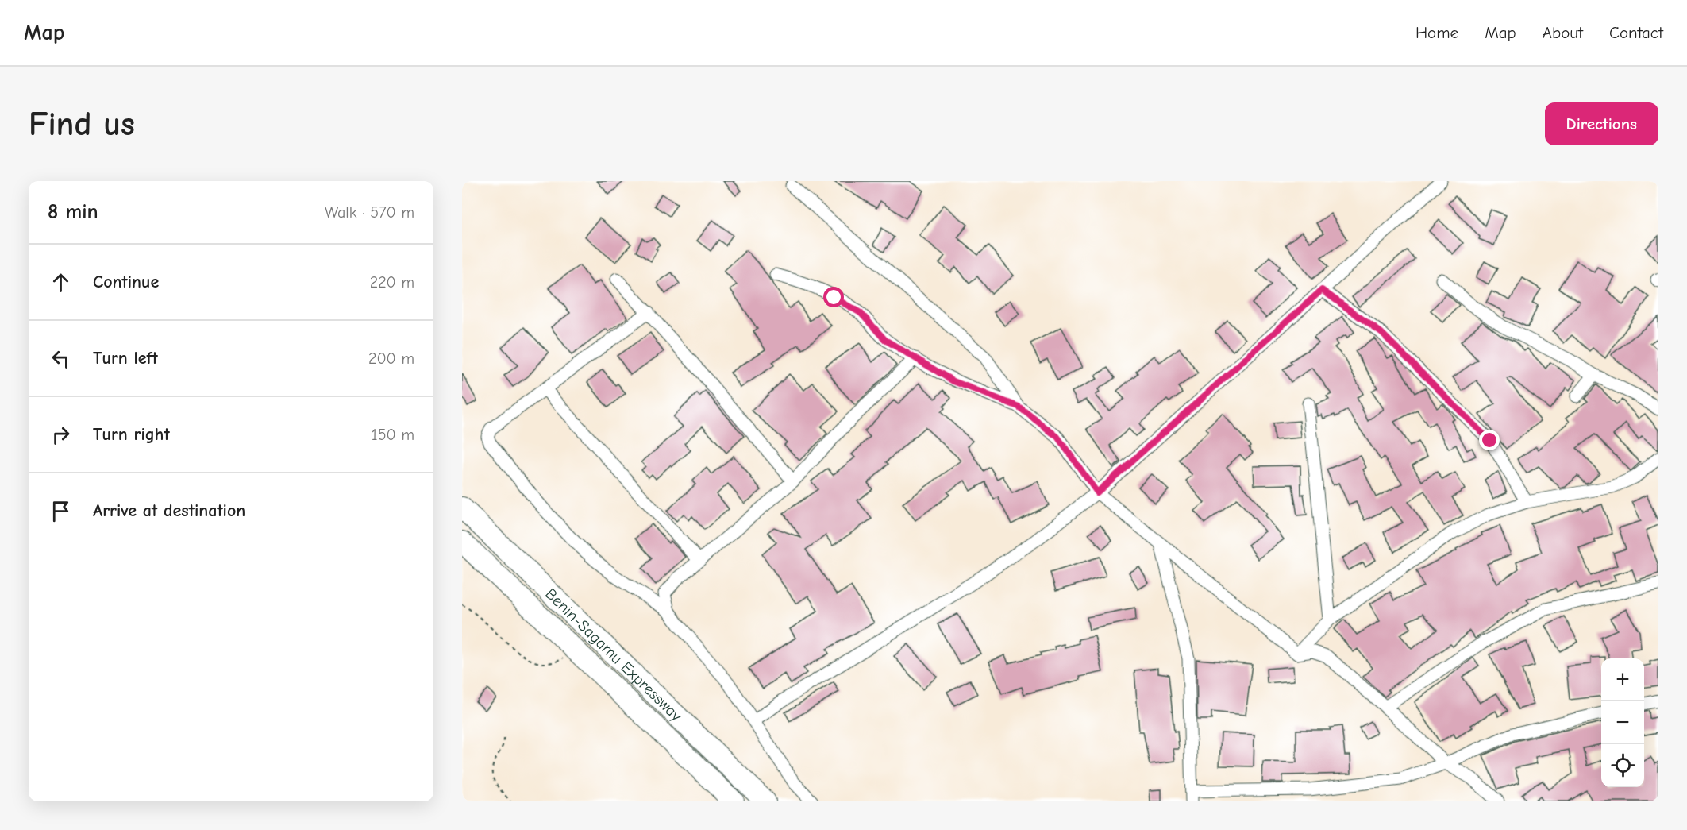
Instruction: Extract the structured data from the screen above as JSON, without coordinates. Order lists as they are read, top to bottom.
{
  "streets": {
    "highway": ["Benin-Sagamu Expressway"]
  },
  "page": {
    "header": "Map",
    "nav": [
      "Home",
      "Map",
      "About",
      "Contact"
    ],
    "buttons": "Directions",
    "title": "Find us",
    "heading": ["8 min", "Walk · 570 m"],
    "list": [
      ["Continue", "220 m"],
      ["Turn left", "200 m"],
      ["Turn right", "150 m"],
      "Arrive at destination"
    ],
    "map_buttons": ["+", "−"]
  }
}
